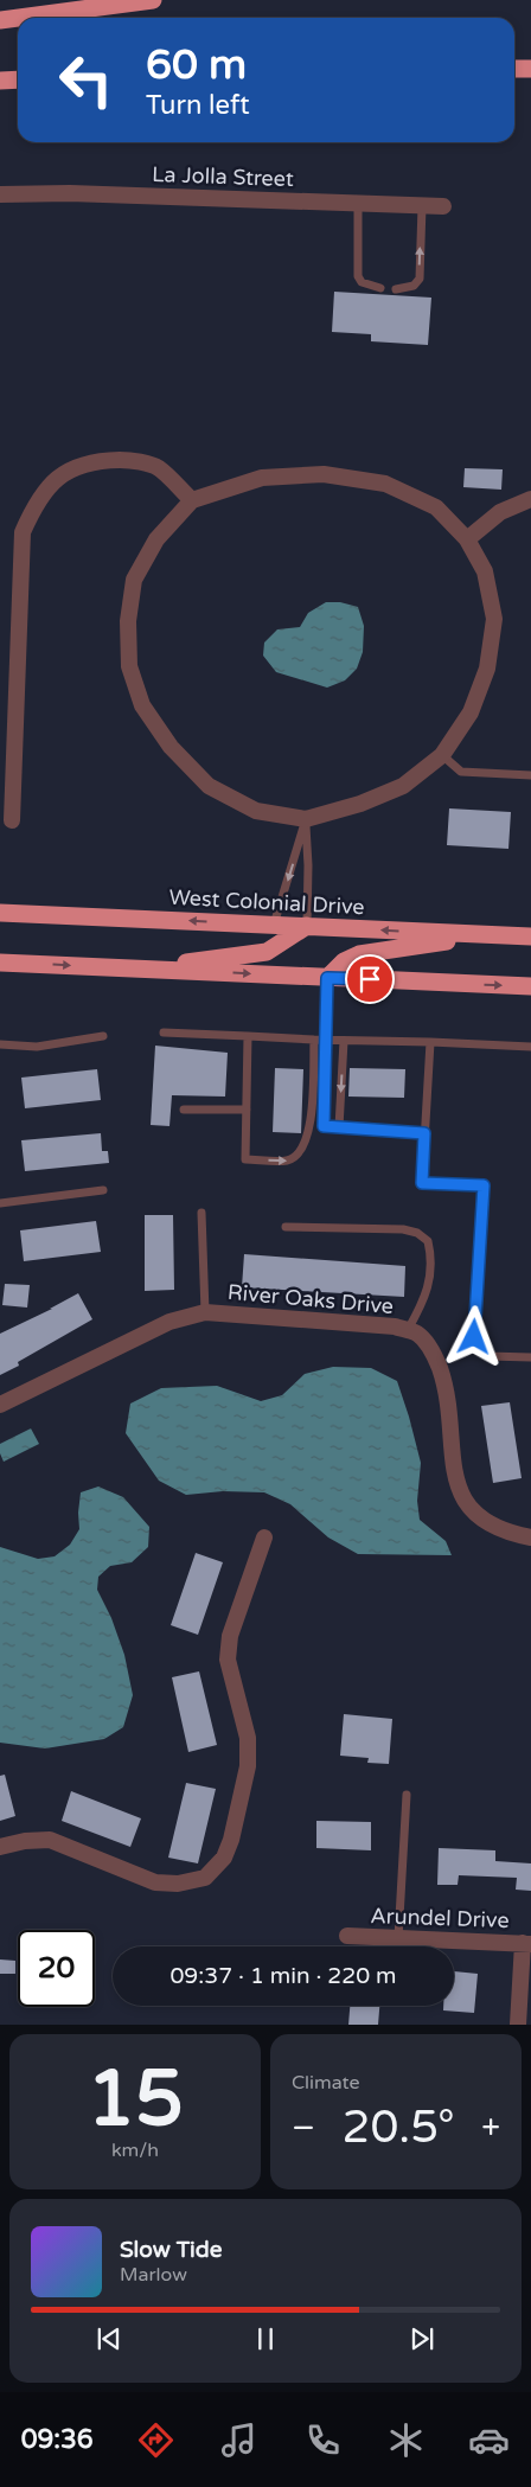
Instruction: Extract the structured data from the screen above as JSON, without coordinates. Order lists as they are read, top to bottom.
{
  "streets": {
    "highway": ["West Colonial Drive"],
    "street": ["La Jolla Street", "River Oaks Drive", "Arundel Drive"]
  },
  "page": {
    "turn": ["60 m", "Turn left"],
    "limit": "20",
    "trip": "09:37 · 1 min · 220 m",
    "tile": [
      ["15", "km/h"],
      "Climate"
    ],
    "heat": ["−", "20.5°", "+"],
    "song": ["Slow Tide", "Marlow"],
    "tabs": "09:36"
  }
}
